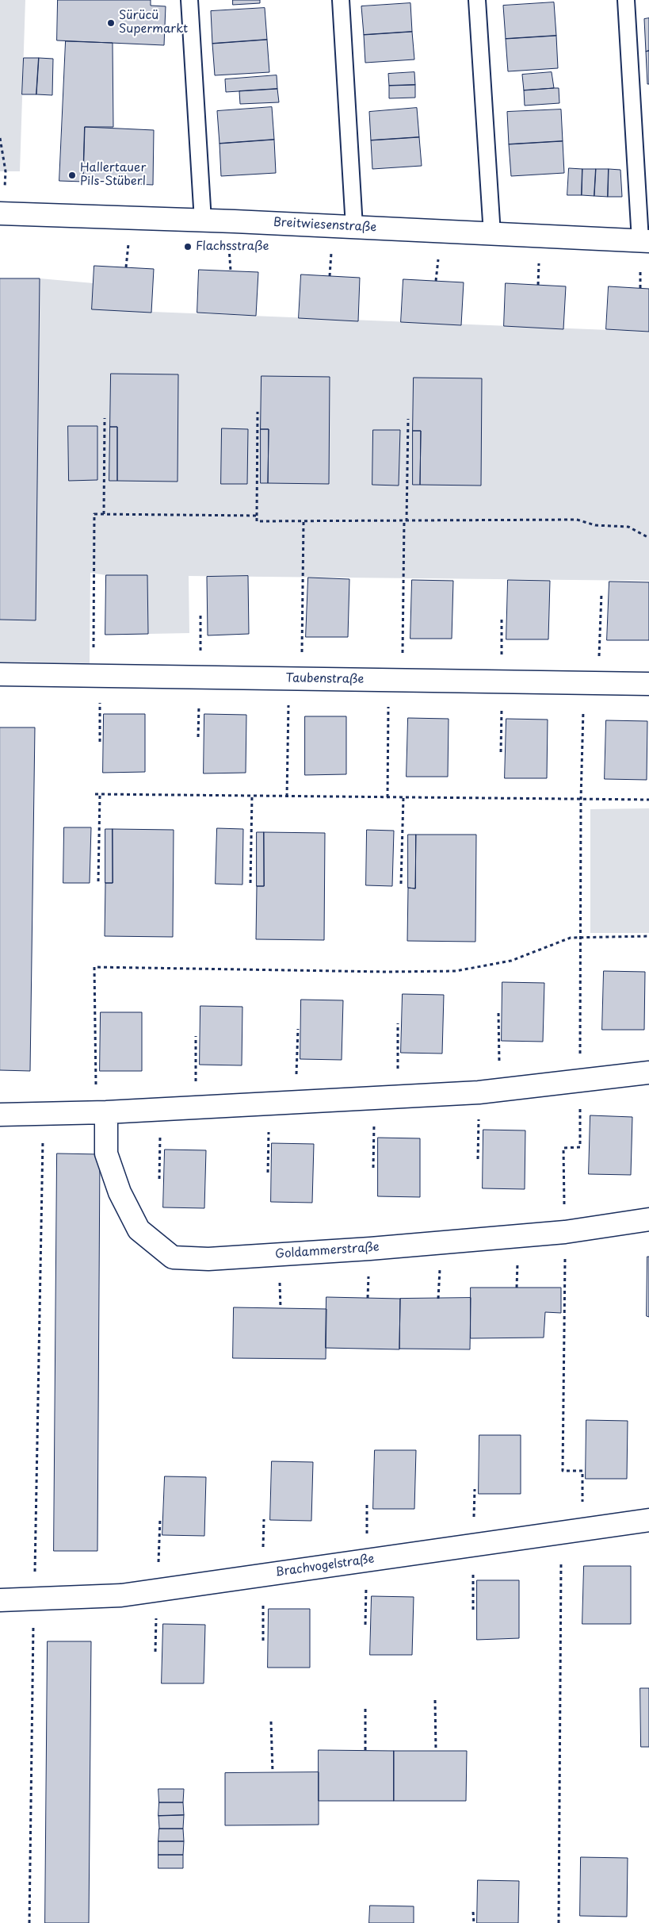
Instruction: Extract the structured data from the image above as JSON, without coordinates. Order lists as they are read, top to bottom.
{
  "streets": {
    "street": [
      "Breitwiesenstraße",
      "Taubenstraße",
      "Goldammerstraße",
      "Brachvogelstraße"
    ]
  },
  "places": ["Sürücü Supermarkt", "Hallertauer Pils-Stüberl", "Flachsstraße"]
}
